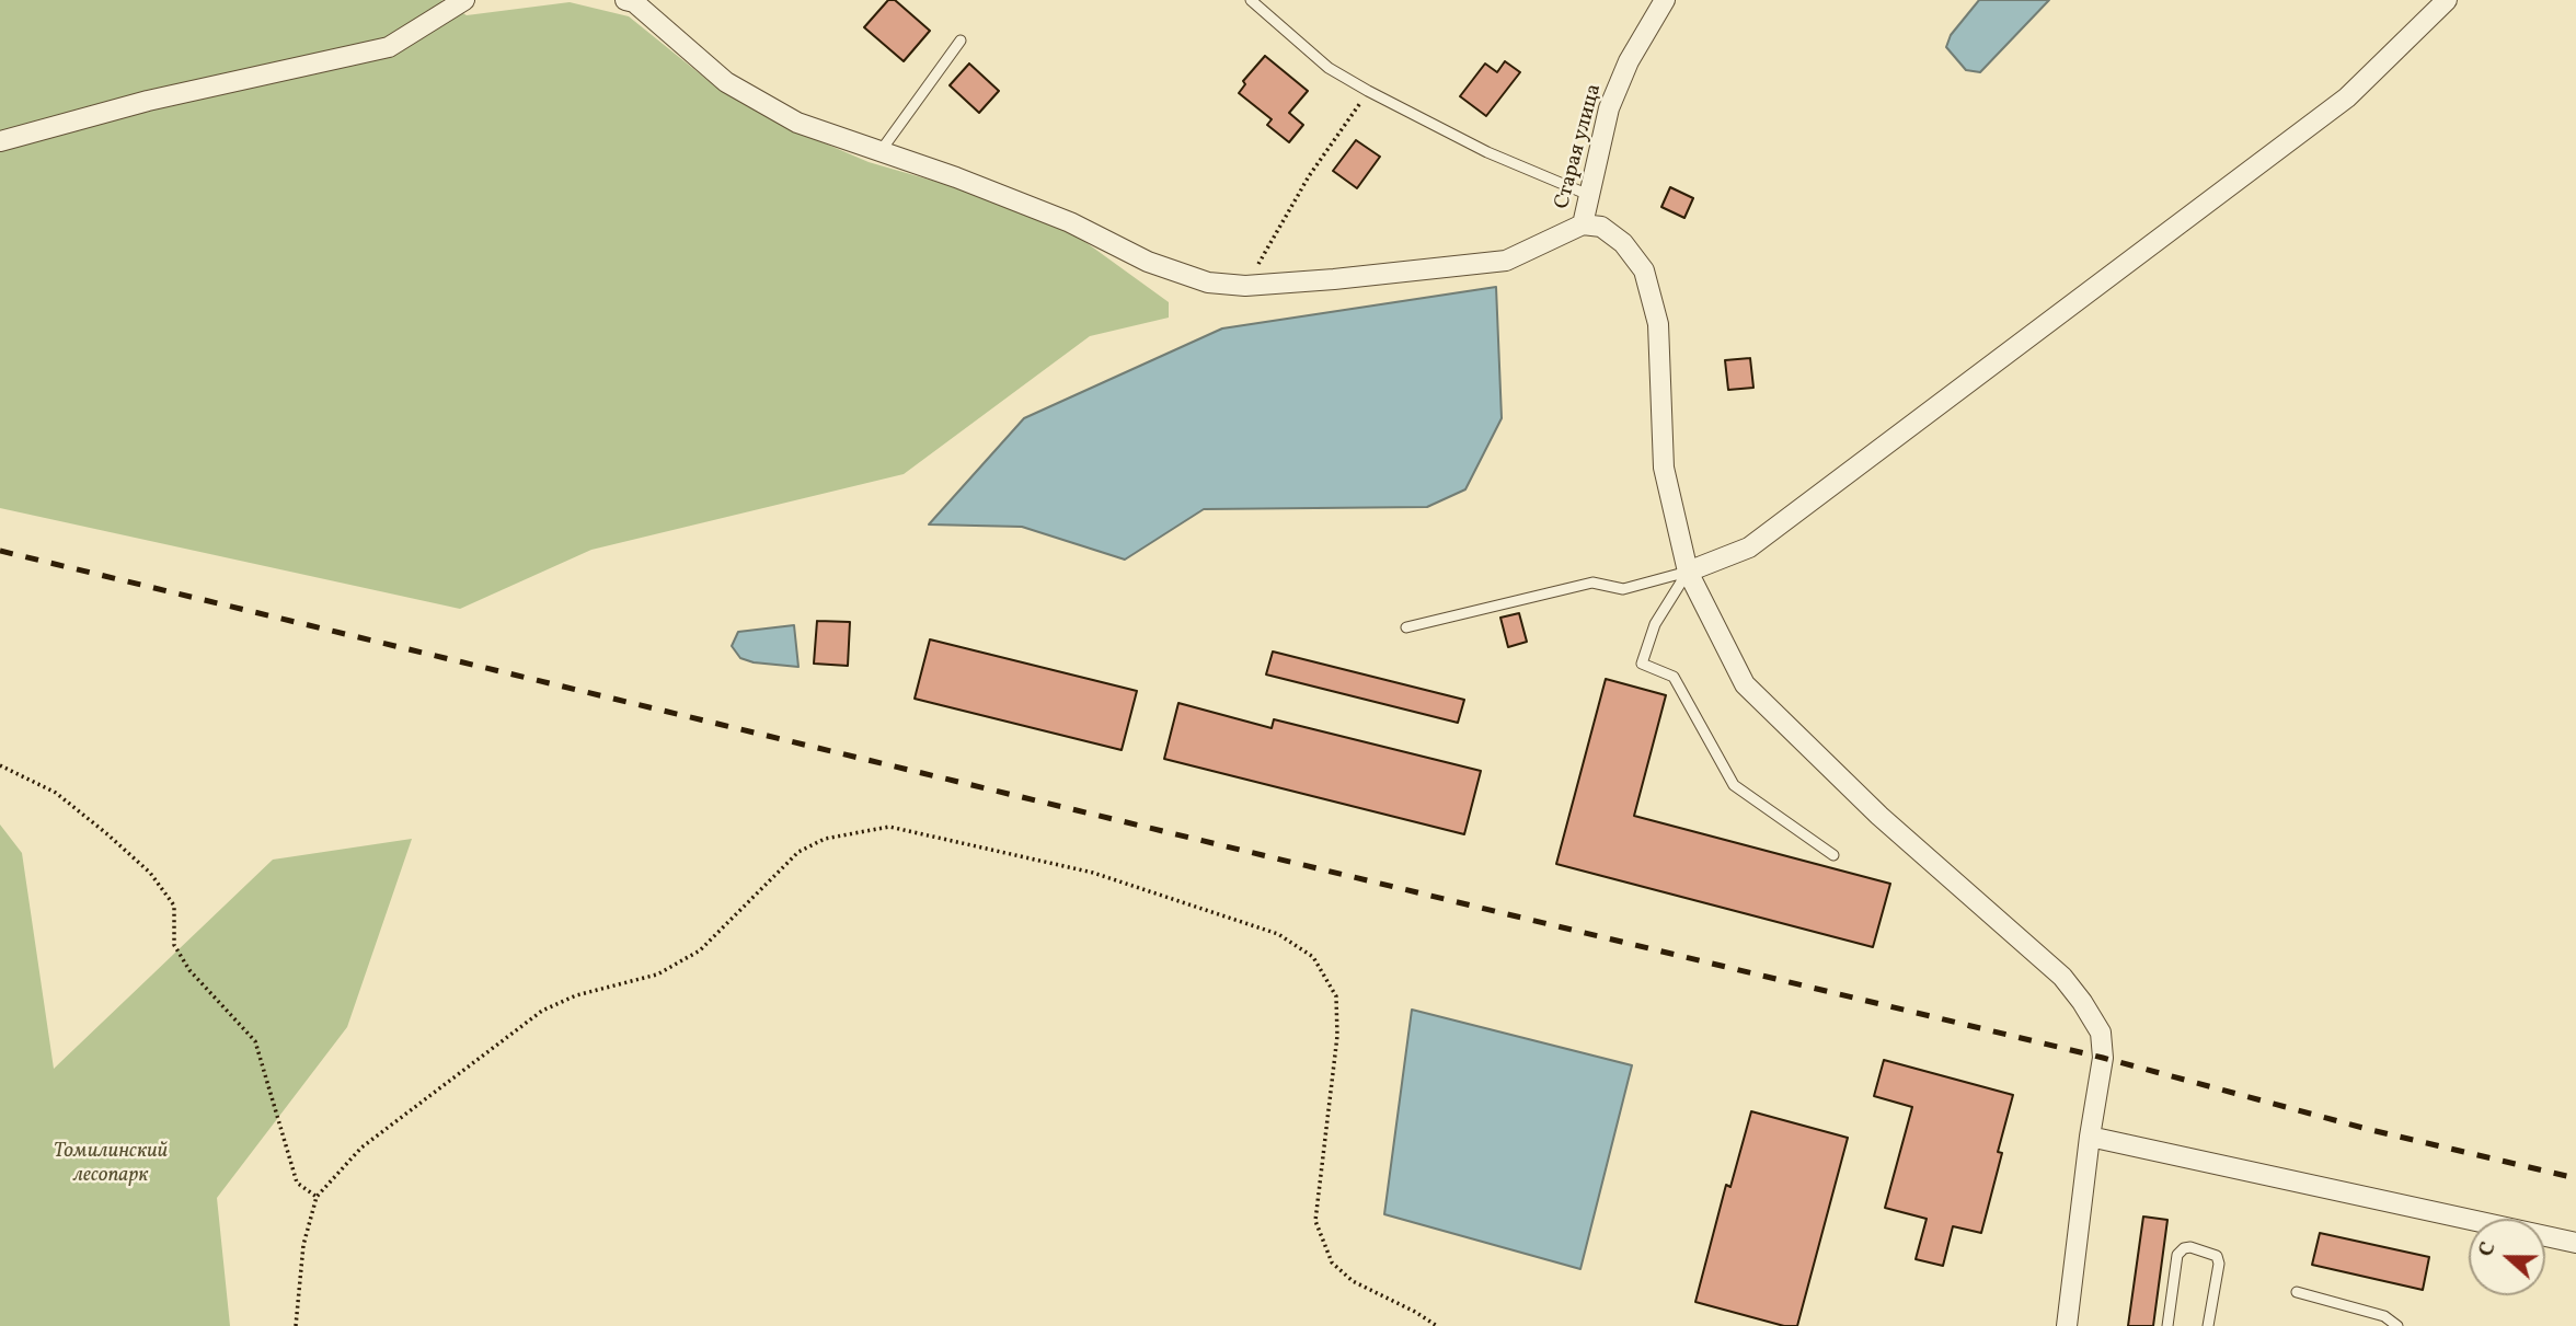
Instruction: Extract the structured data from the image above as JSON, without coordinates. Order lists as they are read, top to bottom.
{
  "streets": {
    "street": ["Старая улица"]
  },
  "parks": ["Томилинский лесопарк"],
  "north": "left"
}
